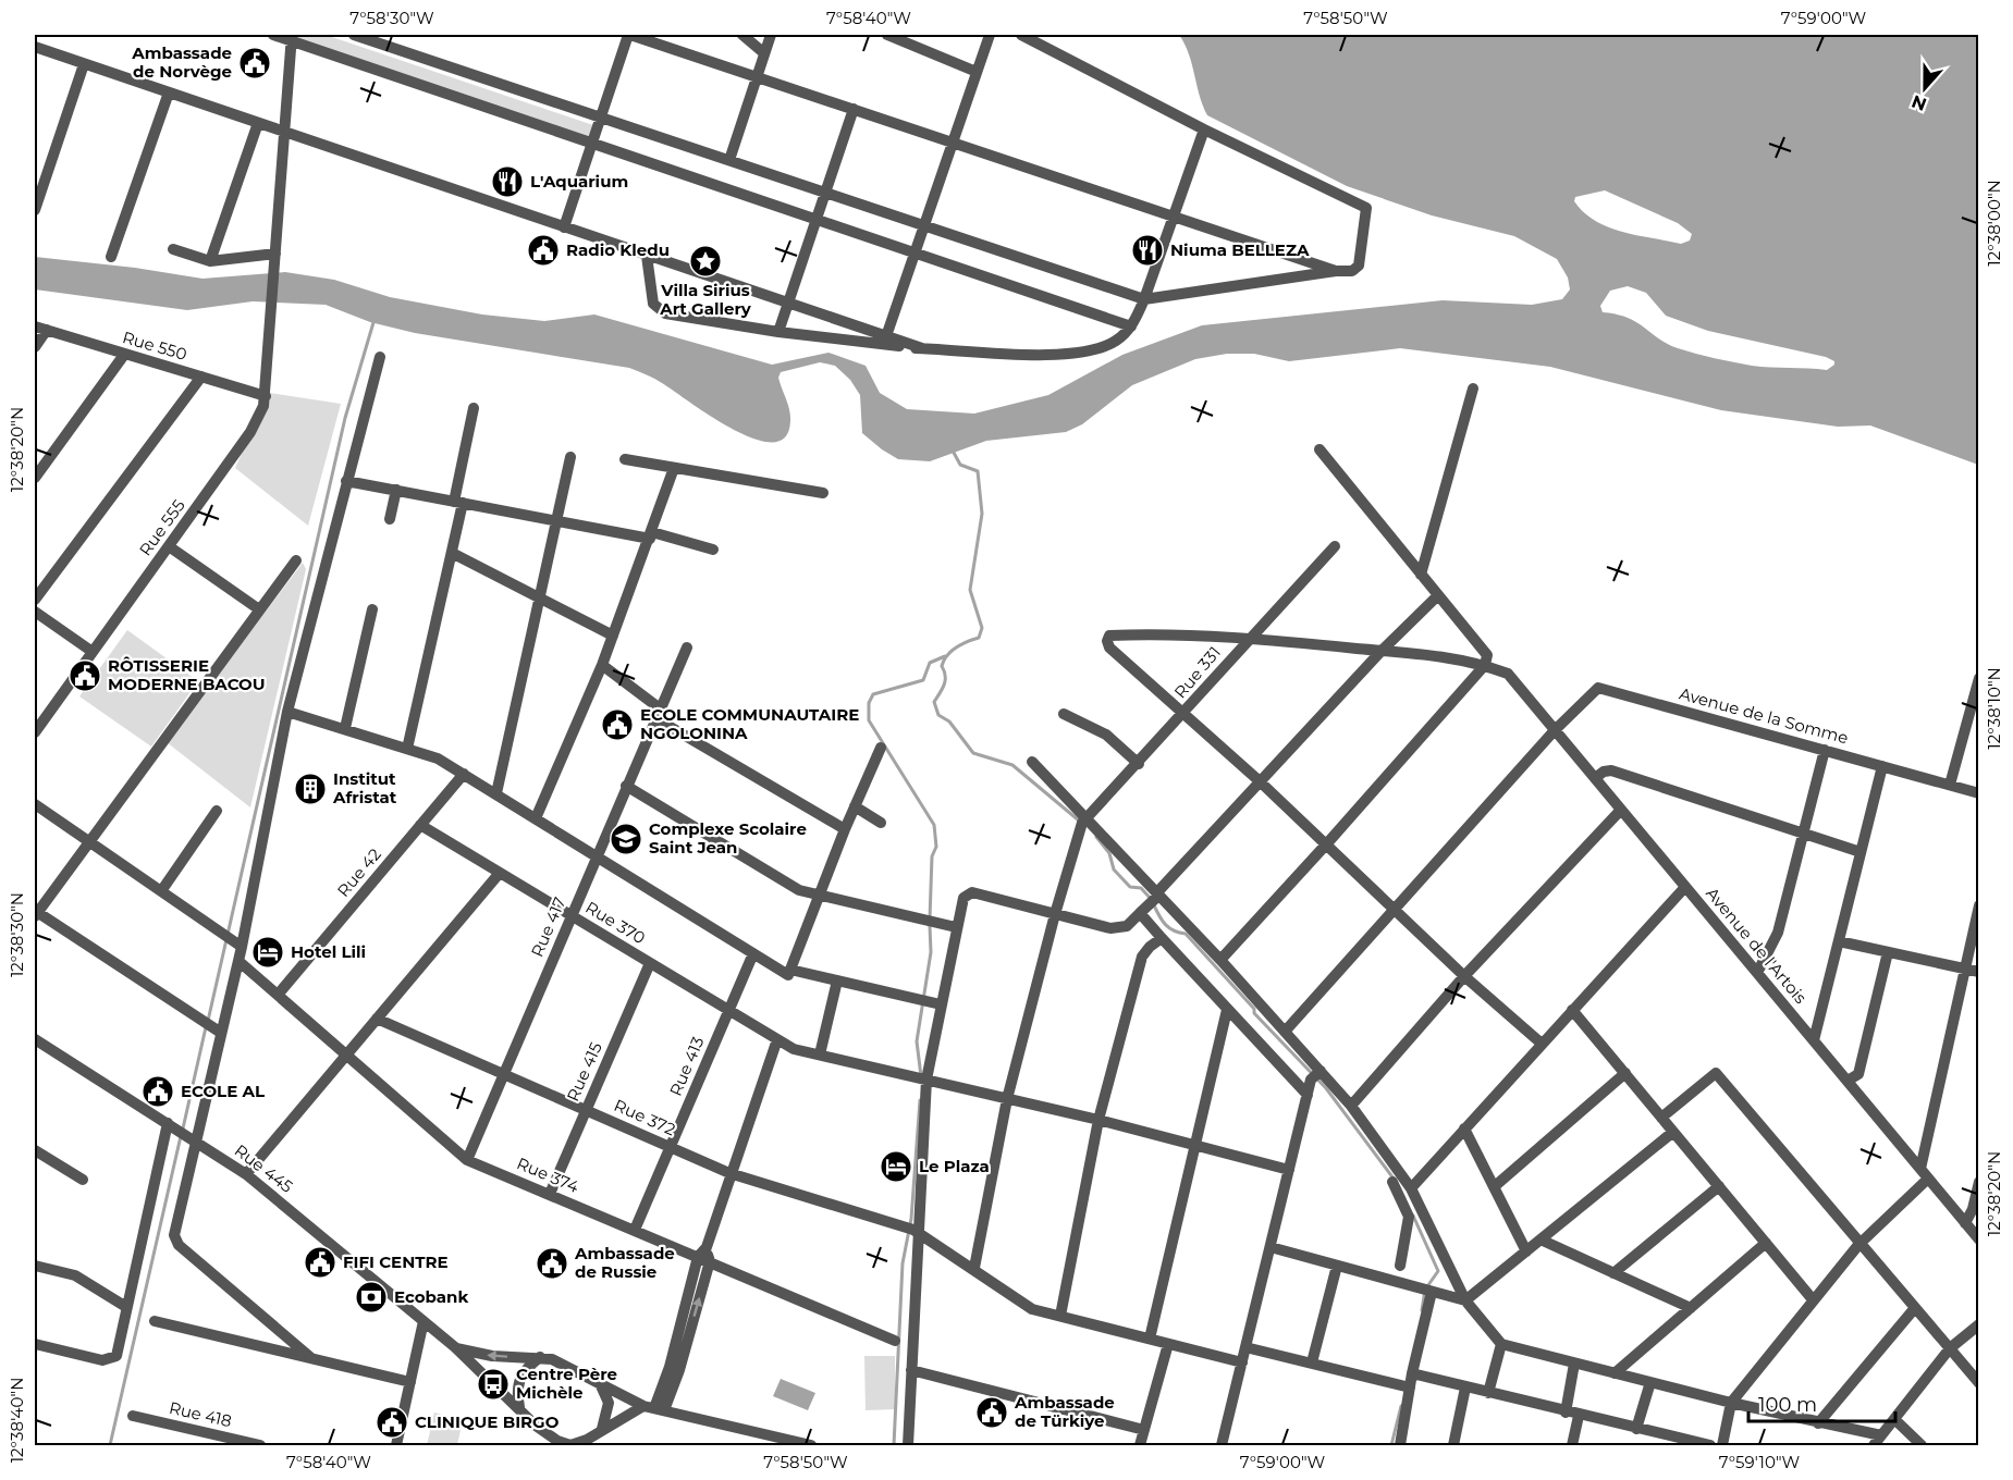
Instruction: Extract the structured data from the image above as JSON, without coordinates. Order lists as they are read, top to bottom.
{
  "streets": {
    "street": [
      "Rue 550",
      "Rue 555",
      "Rue 331",
      "Avenue de la Somme",
      "Rue 42",
      "Rue 370",
      "Rue 417",
      "Avenue de l'Artois",
      "Rue 413",
      "Rue 415",
      "Rue 372",
      "Rue 445",
      "Rue 374",
      "Rue 418"
    ]
  },
  "crossings": [
    ["Rue 550", "Rue 555"],
    ["Avenue de la Somme", "Avenue de l'Artois"],
    ["Rue 42", "Rue 370"],
    ["Rue 42", "Rue 374"],
    ["Rue 370", "Rue 417"],
    ["Rue 370", "Rue 413"],
    ["Rue 370", "Rue 415"],
    ["Rue 417", "Rue 372"],
    ["Rue 417", "Rue 374"],
    ["Rue 413", "Rue 372"],
    ["Rue 413", "Rue 374"],
    ["Rue 415", "Rue 372"],
    ["Rue 415", "Rue 374"]
  ],
  "places": {
    "public building": [
      "Ambassade de Norvège",
      "Radio Kledu",
      "RÔTISSERIE MODERNE BACOU",
      "ECOLE COMMUNAUTAIRE NGOLONINA",
      "ECOLE AL",
      "FIFI CENTRE",
      "Ambassade de Russie",
      "Ambassade de Türkiye",
      "CLINIQUE BIRGO"
    ],
    "restaurant": ["L'Aquarium", "Niuma BELLEZA"],
    "place": ["Villa Sirius Art Gallery"],
    "building": ["Institut Afristat"],
    "school or university": ["Complexe Scolaire Saint Jean"],
    "hotel": ["Hotel Lili", "Le Plaza"],
    "bank": ["Ecobank"],
    "bus stop": ["Centre Père Michèle"]
  },
  "scale_bar": "100 m",
  "north": "bottom",
  "coordinates": [
    "7°58'30\"W",
    "7°58'40\"W",
    "7°58'50\"W",
    "7°59'00\"W",
    "12°38'00\"N",
    "12°38'20\"N",
    "12°38'10\"N",
    "12°38'30\"N",
    "12°38'40\"N",
    "7°59'10\"W"
  ]
}
